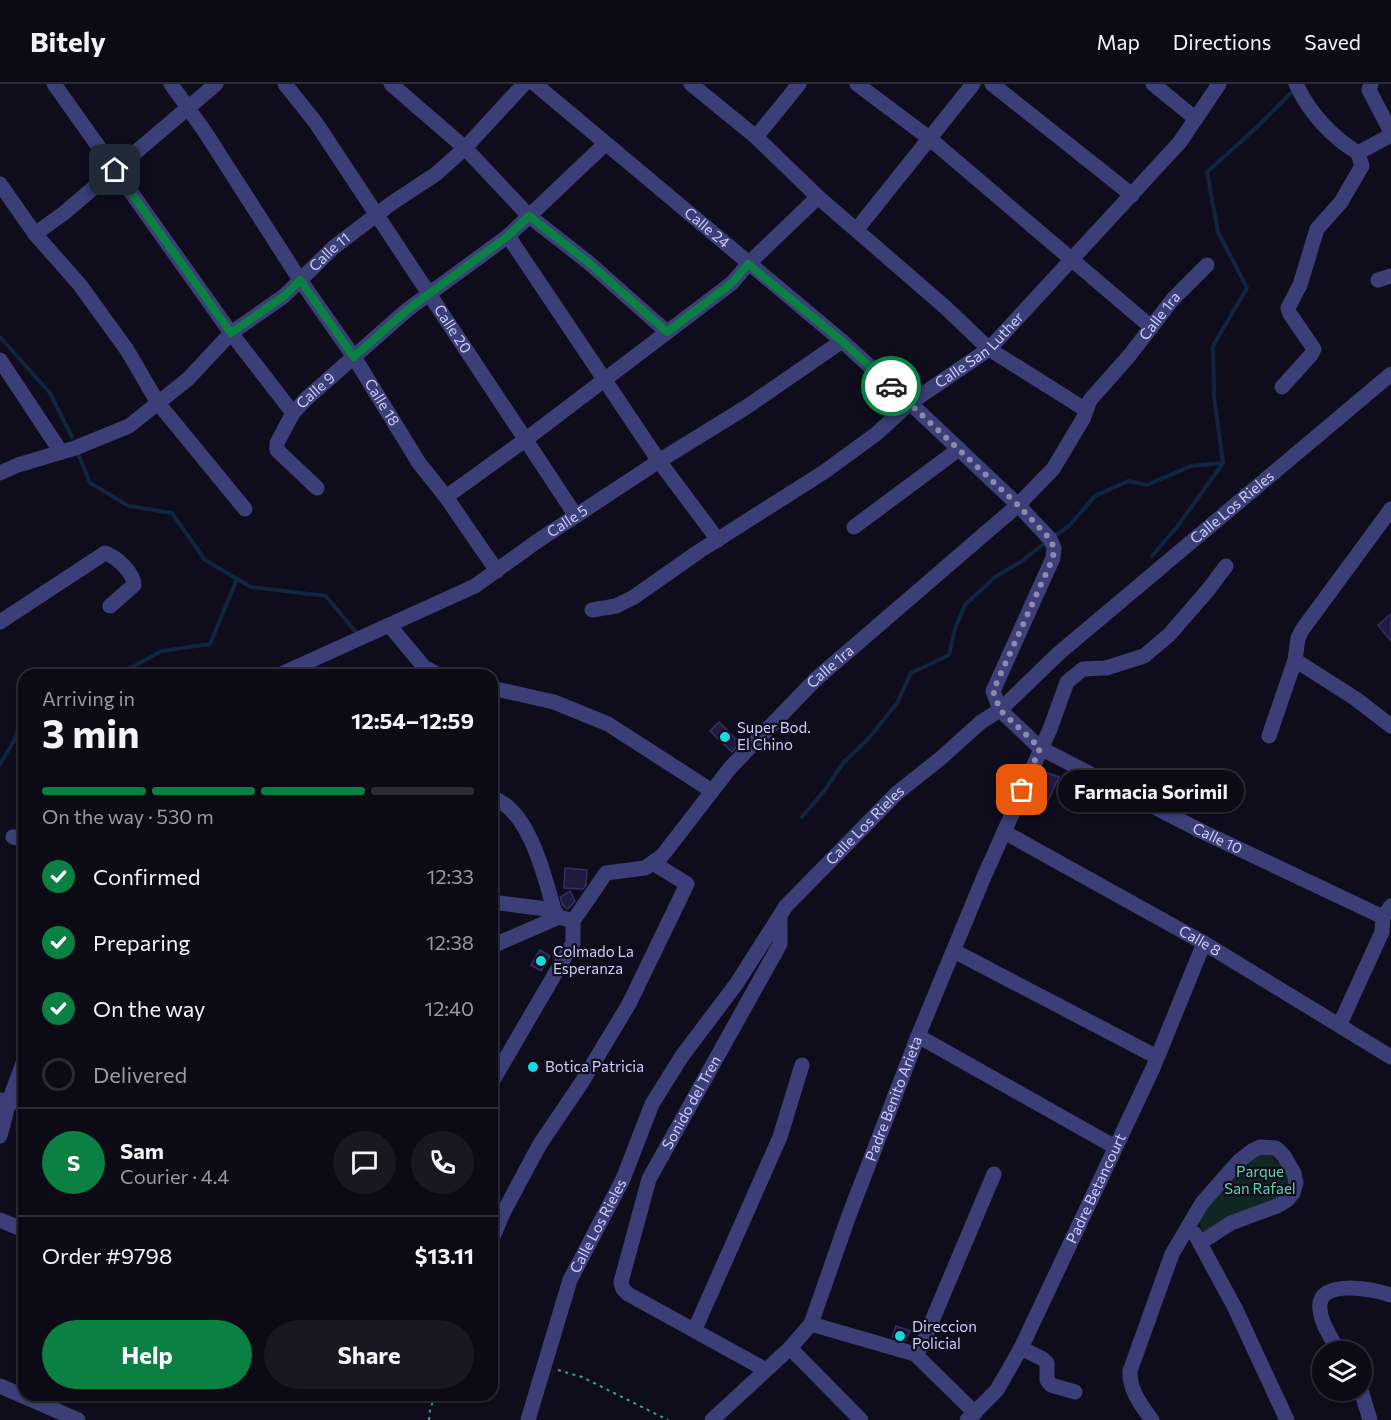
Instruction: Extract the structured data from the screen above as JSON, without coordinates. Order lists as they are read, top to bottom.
{
  "streets": {
    "street": [
      "Calle 24",
      "Calle 11",
      "Calle 1ra",
      "Calle 20",
      "Calle San Luther",
      "Calle 9",
      "Calle 18",
      "Calle Los Rieles",
      "Calle 5",
      "Calle 10",
      "Calle 8",
      "Padre Benito Arieta",
      "Sonido del Tren",
      "Padre Betancourt"
    ]
  },
  "crossings": [
    ["Calle 24", "Calle 1ra"],
    ["Calle 24", "Calle San Luther"],
    ["Calle 24", "Calle 9"],
    ["Calle 24", "Calle Los Rieles"],
    ["Calle 24", "Calle 5"],
    ["Calle 24", "Calle 10"],
    ["Calle 11", "Calle 20"],
    ["Calle 11", "Calle 18"],
    ["Calle 20", "Calle 9"],
    ["Calle 20", "Calle 5"],
    ["Calle 9", "Calle 18"],
    ["Calle 18", "Calle 5"],
    ["Calle Los Rieles", "Calle 10"],
    ["Calle Los Rieles", "Sonido del Tren"],
    ["Calle 10", "Padre Benito Arieta"],
    ["Calle 8", "Padre Benito Arieta"],
    ["Calle 8", "Padre Betancourt"]
  ],
  "parks": ["Parque San Rafael"],
  "places": [
    "Super Bod. El Chino",
    "Farmacia Sorimil",
    "Colmado La Esperanza",
    "Botica Patricia",
    "Direccion Policial"
  ],
  "page": {
    "header": "Bitely",
    "nav": ["Map", "Directions", "Saved"],
    "heading": ["3 min", "Arriving in", "12:54–12:59"],
    "panel": [
      "Sam",
      "Courier · 4.4",
      "Order #9798",
      "$13.11"
    ],
    "bubble": "Farmacia Sorimil",
    "bar": "On the way · 530 m",
    "list": [
      ["Confirmed", "12:33"],
      ["Preparing", "12:38"],
      ["On the way", "12:40"],
      "Delivered"
    ],
    "round": "S",
    "buttons": ["Help", "Share"]
  }
}
